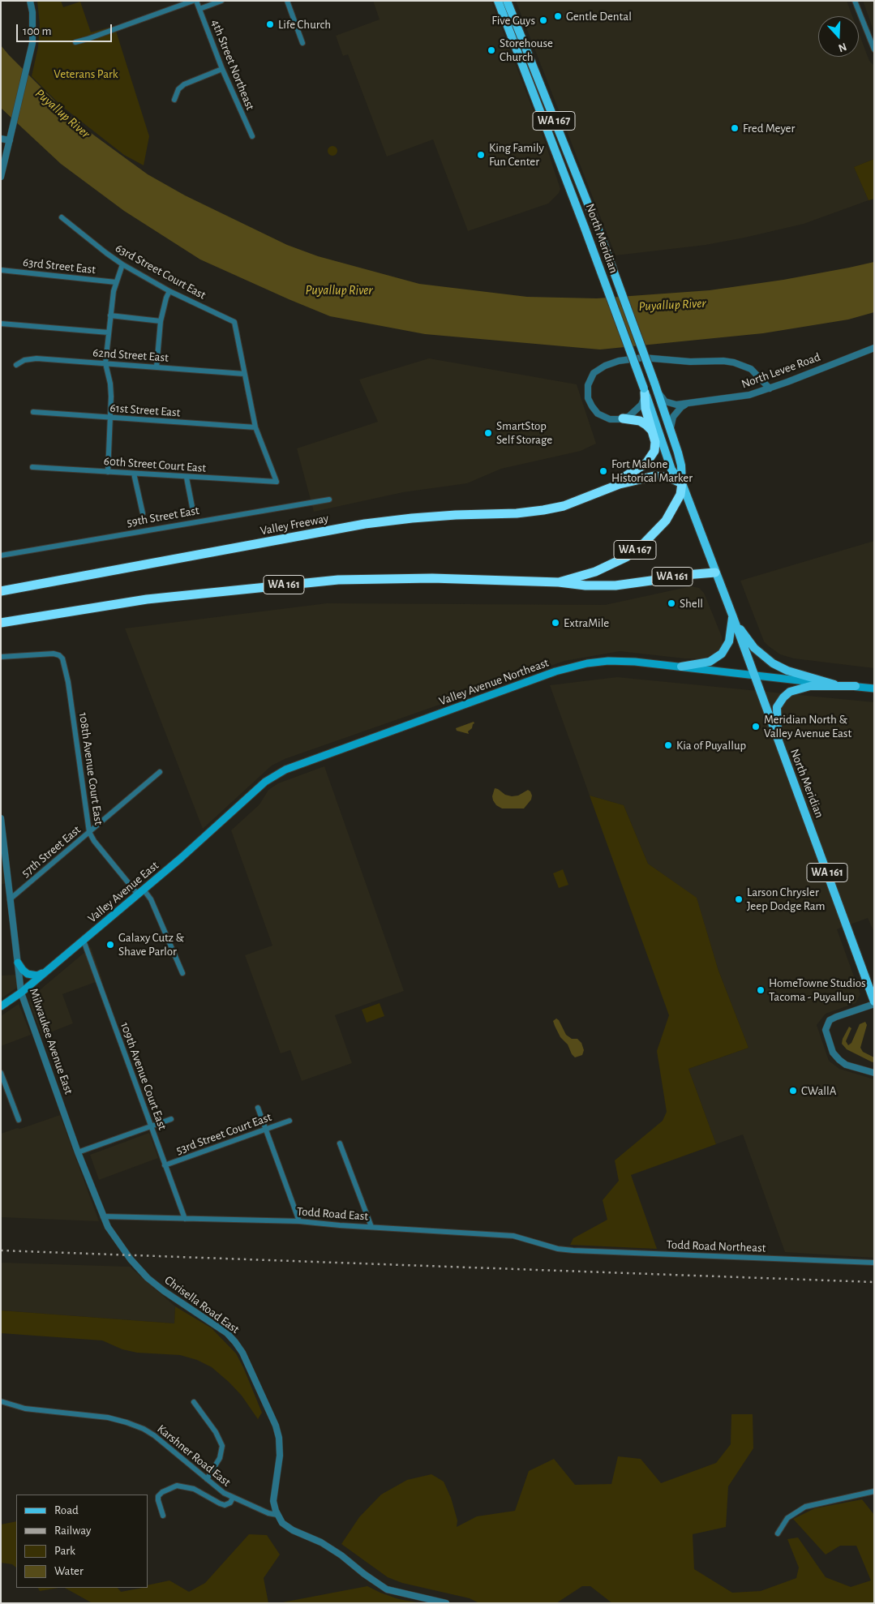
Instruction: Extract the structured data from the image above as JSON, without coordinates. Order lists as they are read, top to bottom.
{
  "streets": {
    "highway": ["WA 167", "Valley Freeway", "WA 161"],
    "main road": ["North Meridian", "Valley Avenue Northeast", "Valley Avenue East"],
    "street": [
      "4th Street Northeast",
      "63rd Street East",
      "63rd Street Court East",
      "62nd Street East",
      "North Levee Road",
      "61st Street East",
      "60th Street Court East",
      "59th Street East",
      "108th Avenue Court East",
      "57th Street East",
      "Milwaukee Avenue East",
      "109th Avenue Court East",
      "53rd Street Court East",
      "Todd Road East",
      "Todd Road Northeast",
      "Chrisella Road East",
      "Karshner Road East"
    ]
  },
  "crossings": [
    ["WA 167", "North Meridian"],
    ["WA 167", "Valley Freeway"],
    ["WA 167", "WA 161"],
    ["North Meridian", "North Levee Road"],
    ["North Meridian", "WA 161"],
    ["North Meridian", "Valley Avenue Northeast"],
    ["63rd Street Court East", "62nd Street East"],
    ["61st Street East", "60th Street Court East"],
    ["Valley Avenue Northeast", "Valley Avenue East"],
    ["108th Avenue Court East", "57th Street East"],
    ["108th Avenue Court East", "Valley Avenue East"],
    ["57th Street East", "Milwaukee Avenue East"],
    ["Valley Avenue East", "Milwaukee Avenue East"],
    ["Valley Avenue East", "109th Avenue Court East"],
    ["Milwaukee Avenue East", "Todd Road East"],
    ["Milwaukee Avenue East", "Chrisella Road East"],
    ["109th Avenue Court East", "53rd Street Court East"],
    ["109th Avenue Court East", "Todd Road East"],
    ["Todd Road East", "Todd Road Northeast"],
    ["Todd Road East", "Chrisella Road East"],
    ["Chrisella Road East", "Karshner Road East"]
  ],
  "water": ["Puyallup River"],
  "parks": ["Veterans Park"],
  "places": [
    "Gentle Dental",
    "Five Guys",
    "Life Church",
    "Storehouse Church",
    "Fred Meyer",
    "King Family Fun Center",
    "SmartStop Self Storage",
    "Fort Malone Historical Marker",
    "Shell",
    "ExtraMile",
    "Meridian North & Valley Avenue East",
    "Kia of Puyallup",
    "Larson Chrysler Jeep Dodge Ram",
    "Galaxy Cutz & Shave Parlor",
    "HomeTowne Studios Tacoma - Puyallup",
    "CWallA"
  ],
  "legend": [
    "Road",
    "Railway",
    "Park",
    "Water"
  ],
  "scale_bar": "100 m",
  "north": "bottom"
}
